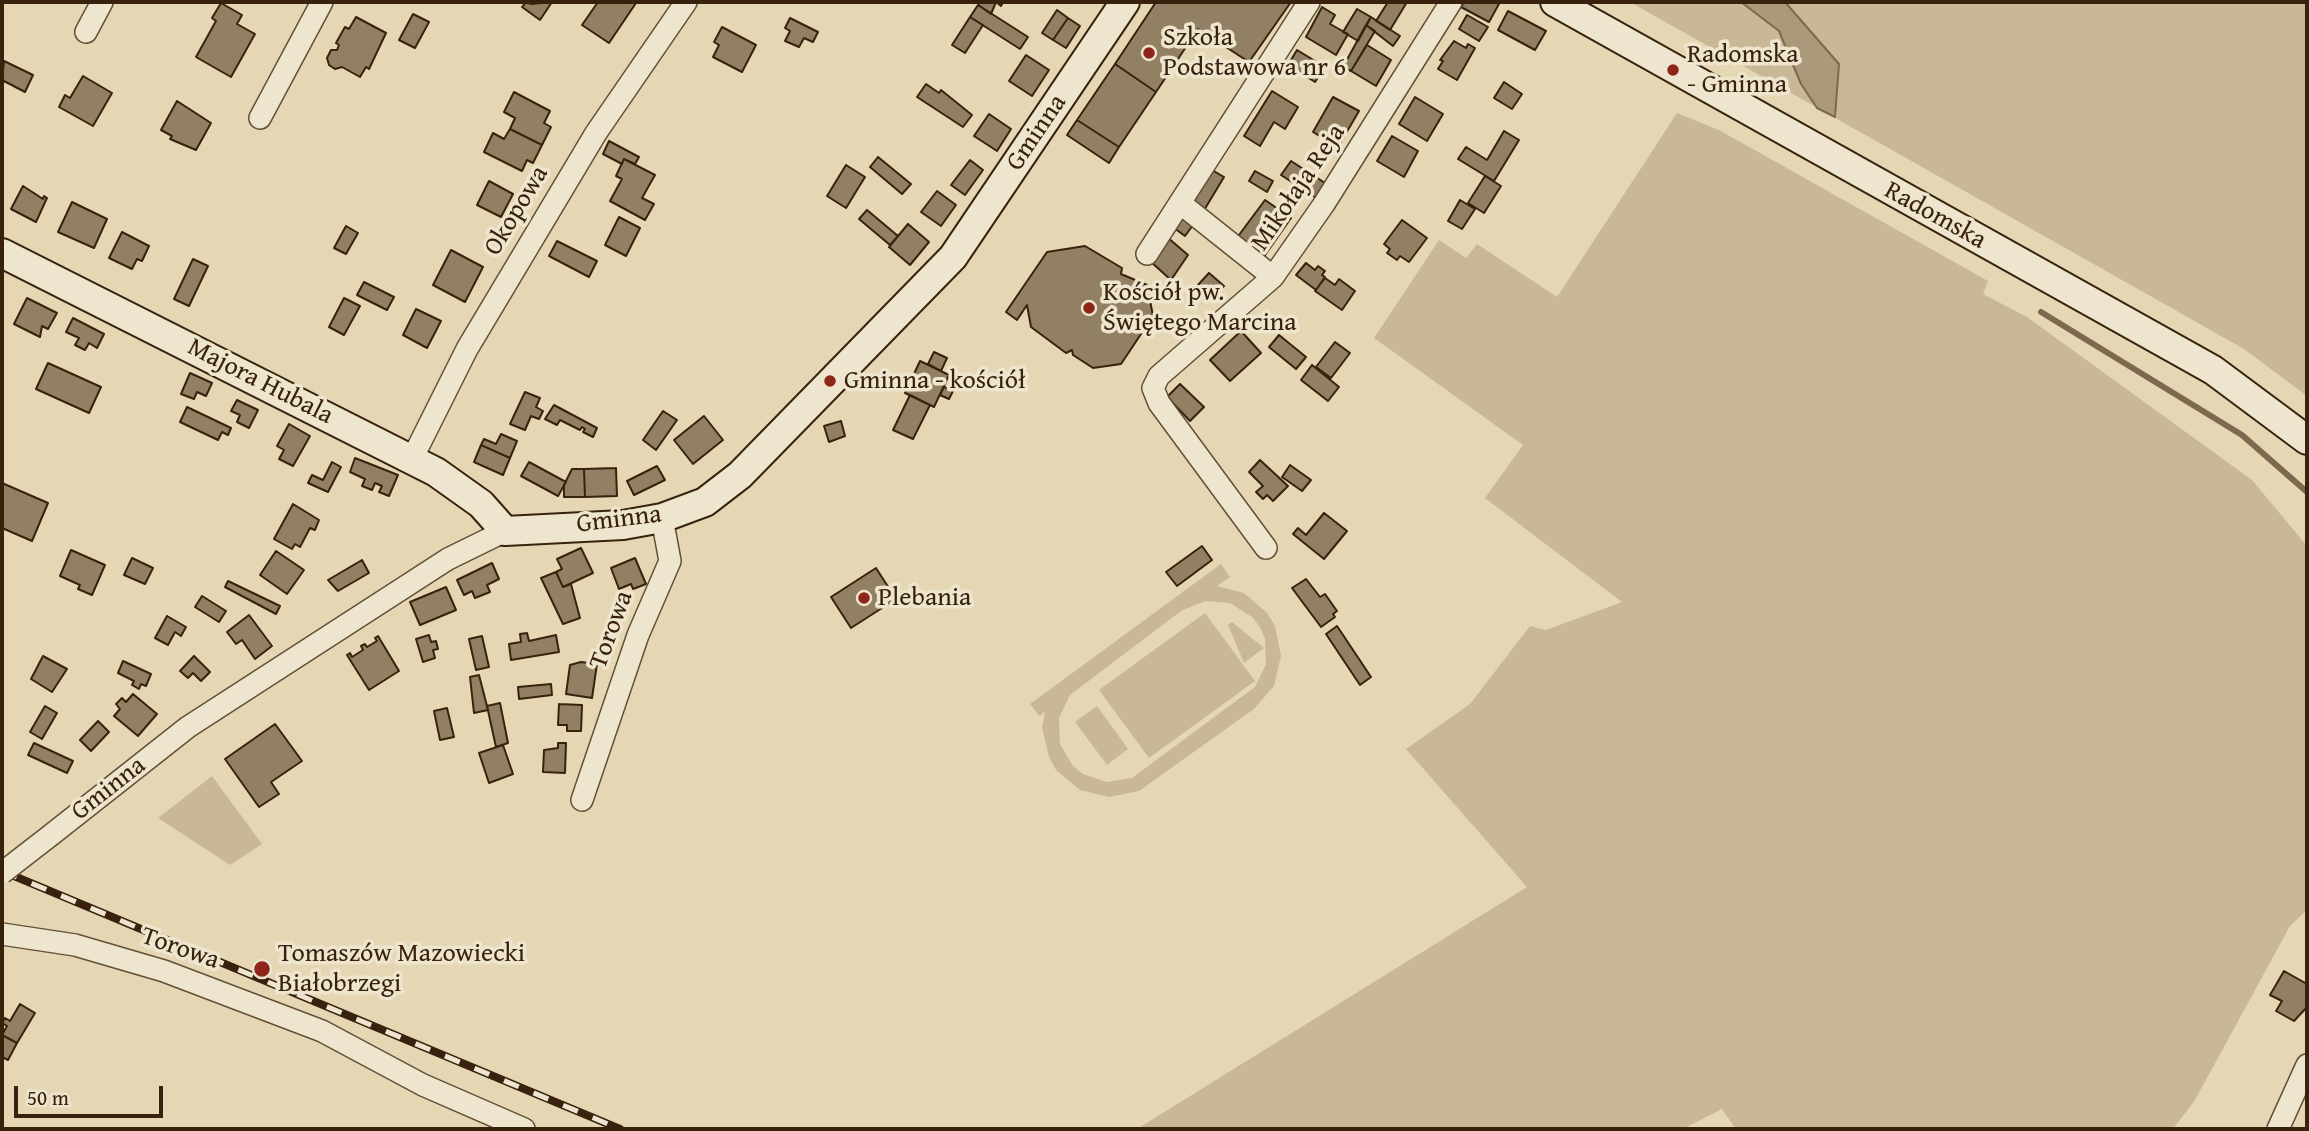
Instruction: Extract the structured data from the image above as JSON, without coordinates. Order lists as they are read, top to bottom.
{
  "streets": {
    "street": [
      "Gminna",
      "Mikołaja Reja",
      "Okopowa",
      "Radomska",
      "Majora Hubala",
      "Torowa"
    ]
  },
  "crossings": [
    ["Gminna", "Majora Hubala"],
    ["Gminna", "Torowa"],
    ["Okopowa", "Majora Hubala"]
  ],
  "places": [
    "Szkoła Podstawowa nr 6",
    "Radomska - Gminna",
    "Kościół pw. Świętego Marcina",
    "Gminna - kościół",
    "Plebania",
    "Tomaszów Mazowiecki Białobrzegi"
  ],
  "scale_bar": "50 m"
}
